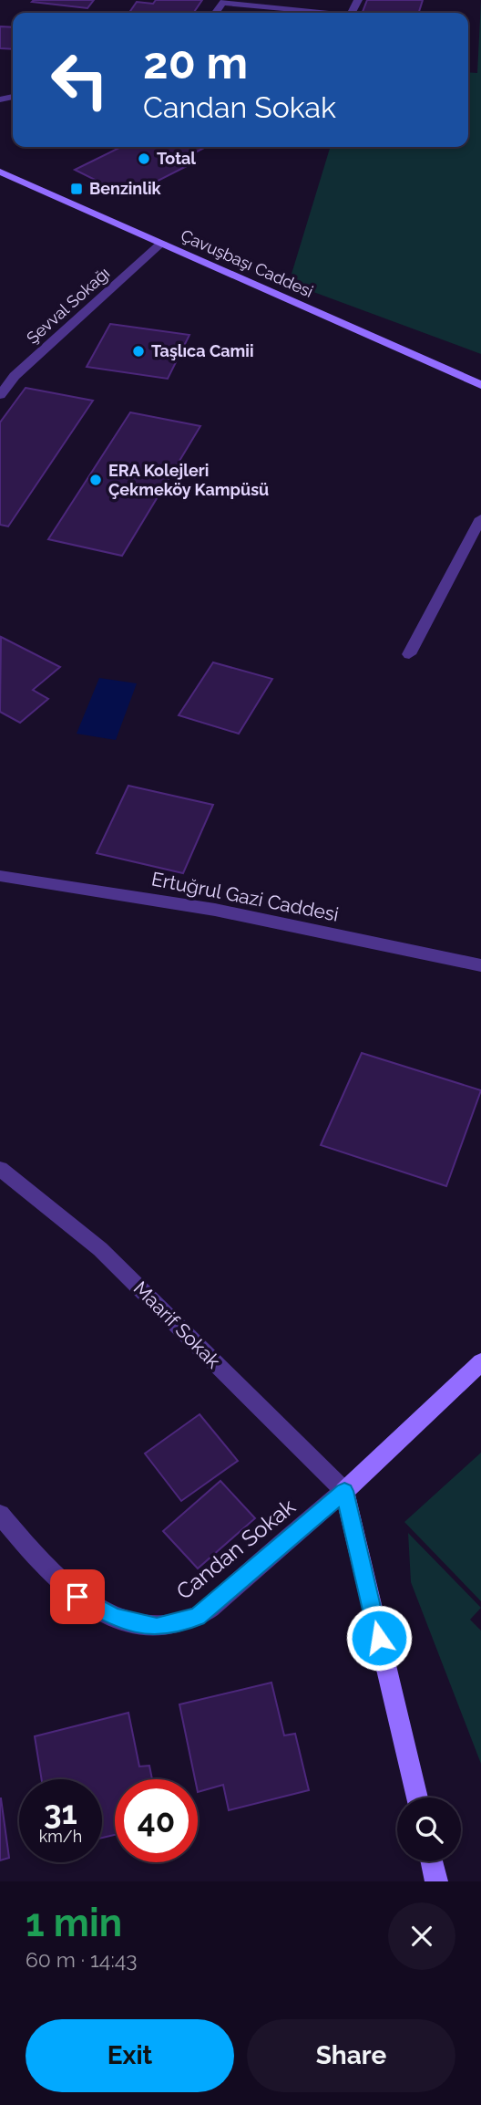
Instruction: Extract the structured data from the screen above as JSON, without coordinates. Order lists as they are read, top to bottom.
{
  "streets": {
    "main road": ["Çavuşbaşı Caddesi"],
    "street": [
      "Şevval Sokağı",
      "Ertuğrul Gazi Caddesi",
      "Maarif Sokak",
      "Candan Sokak"
    ]
  },
  "crossings": [
    ["Çavuşbaşı Caddesi", "Şevval Sokağı"],
    ["Maarif Sokak", "Candan Sokak"]
  ],
  "places": {
    "other": ["Total", "Taşlıca Camii", "ERA Kolejleri Çekmeköy Kampüsü"],
    "transit": ["Benzinlik"]
  },
  "page": {
    "turn": ["20 m", "Candan Sokak"],
    "speed": "31 km/h",
    "limit": "40",
    "heading": ["1 min", "60 m · 14:43"],
    "buttons": ["Exit", "Share"]
  }
}
